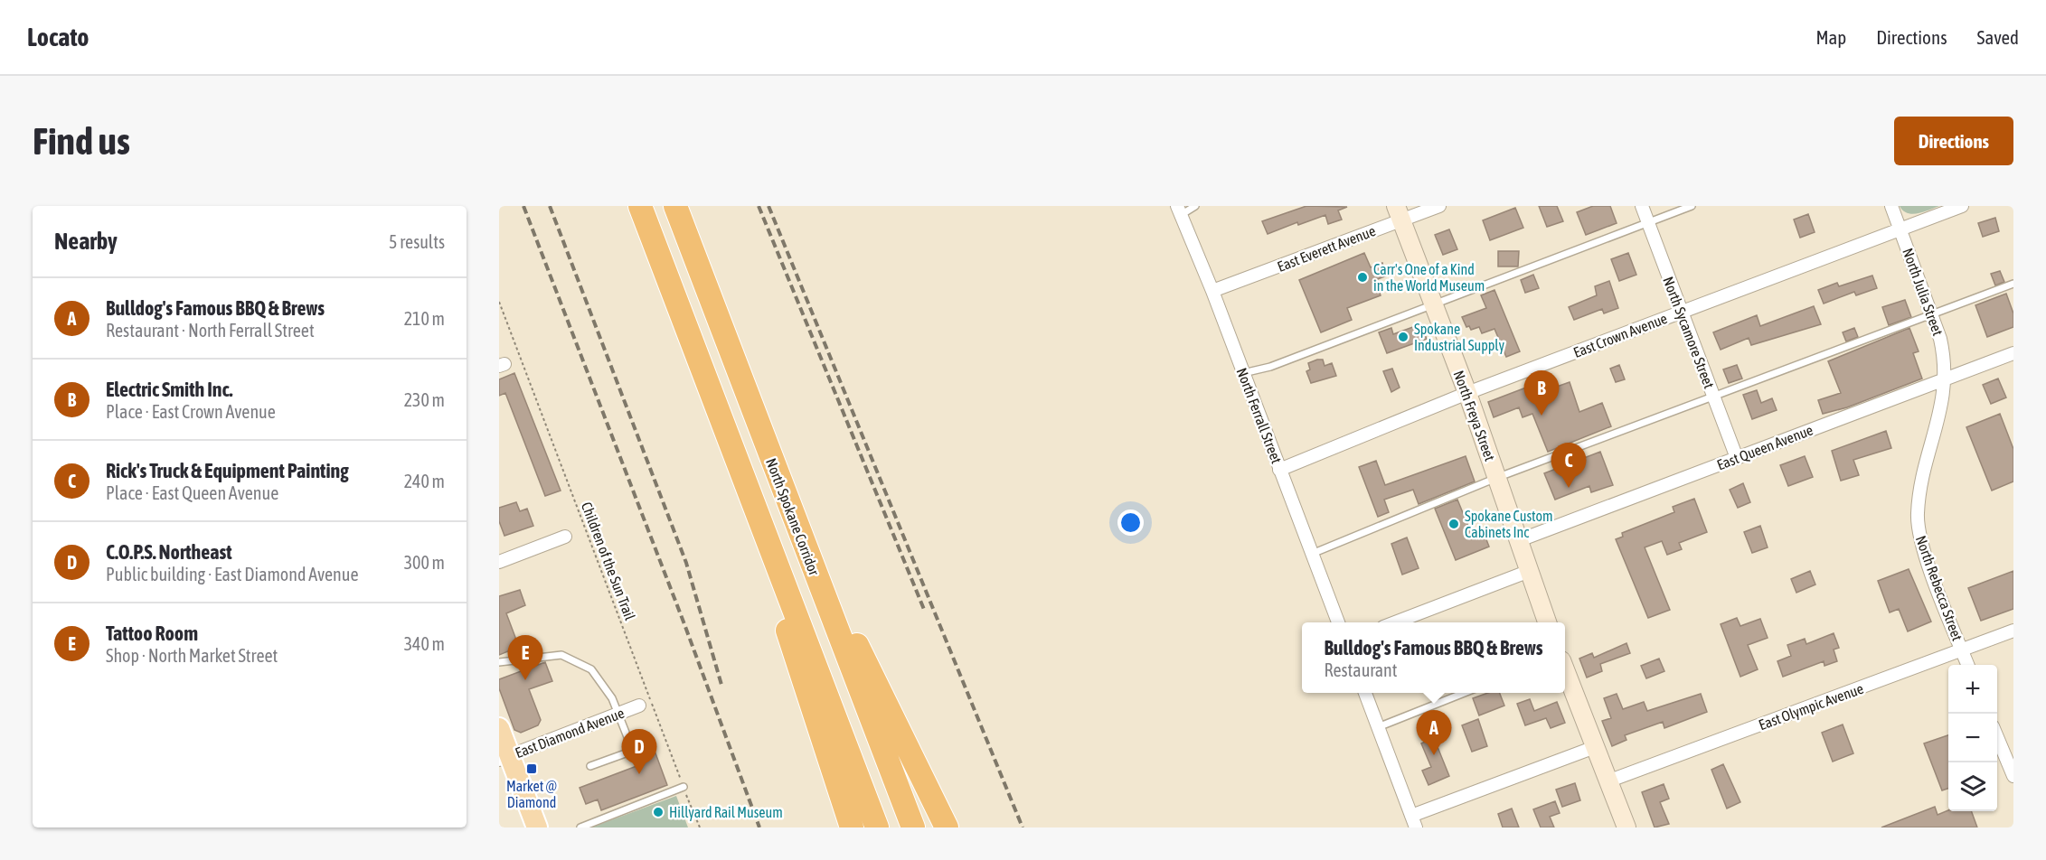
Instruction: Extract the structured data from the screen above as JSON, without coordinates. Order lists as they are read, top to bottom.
{
  "streets": {
    "highway": ["North Spokane Corridor"],
    "street": [
      "East Everett Avenue",
      "North Julia Street",
      "North Sycamore Street",
      "East Crown Avenue",
      "North Ferrall Street",
      "North Freya Street",
      "East Queen Avenue",
      "North Rebecca Street",
      "East Olympic Avenue",
      "East Diamond Avenue"
    ],
    "path": ["Children of the Sun Trail"]
  },
  "crossings": [
    ["East Everett Avenue", "North Ferrall Street"],
    ["East Everett Avenue", "North Freya Street"],
    ["North Julia Street", "East Crown Avenue"],
    ["North Julia Street", "East Queen Avenue"],
    ["North Julia Street", "North Rebecca Street"],
    ["North Sycamore Street", "East Crown Avenue"],
    ["North Sycamore Street", "East Queen Avenue"],
    ["East Crown Avenue", "North Ferrall Street"],
    ["East Crown Avenue", "North Freya Street"],
    ["North Freya Street", "East Queen Avenue"],
    ["East Queen Avenue", "North Rebecca Street"],
    ["North Rebecca Street", "East Olympic Avenue"]
  ],
  "places": {
    "other": [
      "Carr's One of a Kind in the World Museum",
      "Spokane Industrial Supply",
      "Spokane Custom Cabinets Inc",
      "Hillyard Rail Museum"
    ],
    "transit": ["Market @ Diamond"]
  },
  "page": {
    "header": "Locato",
    "nav": ["Map", "Directions", "Saved"],
    "buttons": "Directions",
    "title": "Find us",
    "heading": ["Nearby", "5 results"],
    "list": [
      {
        "mark": "A",
        "name": "Bulldog's Famous BBQ & Brews",
        "note": "Restaurant · North Ferrall Street",
        "value": "210 m"
      },
      {
        "mark": "B",
        "name": "Electric Smith Inc.",
        "note": "Place · East Crown Avenue",
        "value": "230 m"
      },
      {
        "mark": "C",
        "name": "Rick's Truck & Equipment Painting",
        "note": "Place · East Queen Avenue",
        "value": "240 m"
      },
      {
        "mark": "D",
        "name": "C.O.P.S. Northeast",
        "note": "Public building · East Diamond Avenue",
        "value": "300 m"
      },
      {
        "mark": "E",
        "name": "Tattoo Room",
        "note": "Shop · North Market Street",
        "value": "340 m"
      }
    ],
    "pins": [
      "B",
      "C",
      "E",
      "A",
      "D"
    ],
    "popup": ["Bulldog's Famous BBQ & Brews", "Restaurant"],
    "map_buttons": ["+", "−"]
  }
}
